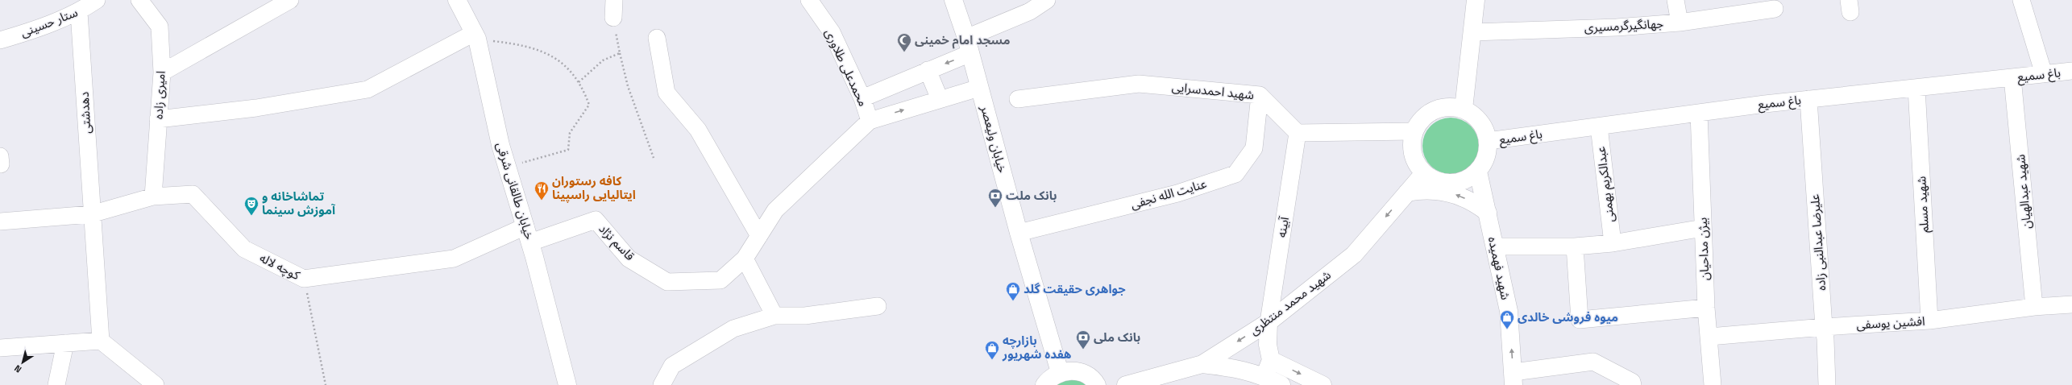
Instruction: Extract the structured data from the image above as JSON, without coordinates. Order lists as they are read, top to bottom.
{
  "streets": {
    "main road": [
      "خیابان ولیعصر",
      "خیابان طالقانی شرقی",
      "شهید فهمیده",
      "شهید محمد منتظری"
    ],
    "street": [
      "ستار حسینی",
      "جهانگیرگرمسیری",
      "محمدعلی طلاوری",
      "باغ سمیع",
      "شهید احمدسرایی",
      "امیری زاده",
      "دهدشتی",
      "عبدالکریم بهمنی",
      "شهید عبدالهیان",
      "عنایت الله نجفی",
      "شهید مسلم",
      "آبینه",
      "قاسم نژاد",
      "علیرضا عبدالنبی زاده",
      "بیژن مداحیان",
      "کوچه لاله",
      "افشین یوسفی"
    ]
  },
  "crossings": [
    ["ستار حسینی", "دهدشتی"],
    ["محمدعلی طلاوری", "قاسم نژاد"],
    ["باغ سمیع", "عبدالکریم بهمنی"],
    ["باغ سمیع", "شهید عبدالهیان"],
    ["باغ سمیع", "شهید مسلم"],
    ["باغ سمیع", "علیرضا عبدالنبی زاده"],
    ["باغ سمیع", "بیژن مداحیان"],
    ["باغ سمیع", "شهید فهمیده"],
    ["باغ سمیع", "شهید محمد منتظری"],
    ["شهید احمدسرایی", "عنایت الله نجفی"],
    ["شهید احمدسرایی", "آبینه"],
    ["امیری زاده", "کوچه لاله"],
    ["دهدشتی", "کوچه لاله"],
    ["خیابان ولیعصر", "عنایت الله نجفی"],
    ["خیابان طالقانی شرقی", "قاسم نژاد"],
    ["خیابان طالقانی شرقی", "کوچه لاله"],
    ["شهید عبدالهیان", "افشین یوسفی"],
    ["شهید مسلم", "افشین یوسفی"],
    ["آبینه", "شهید محمد منتظری"],
    ["قاسم نژاد", "کوچه لاله"],
    ["علیرضا عبدالنبی زاده", "افشین یوسفی"],
    ["بیژن مداحیان", "افشین یوسفی"],
    ["شهید فهمیده", "شهید محمد منتظری"]
  ],
  "one_way": ["شهید فهمیده", "شهید محمد منتظری"],
  "places": {
    "mosque": ["مسجد امام خمینی"],
    "restaurant": ["کافه رستوران ایتالیایی راسپینا"],
    "bank": ["بانک ملت", "بانک ملی"],
    "theatre": ["تماشاخانه و آموزش سینما"],
    "shop": ["جواهری حقیقت گلد", "میوه فروشی خالدی", "بازارچه هفده شهریور"]
  },
  "north": "bottom left"
}
